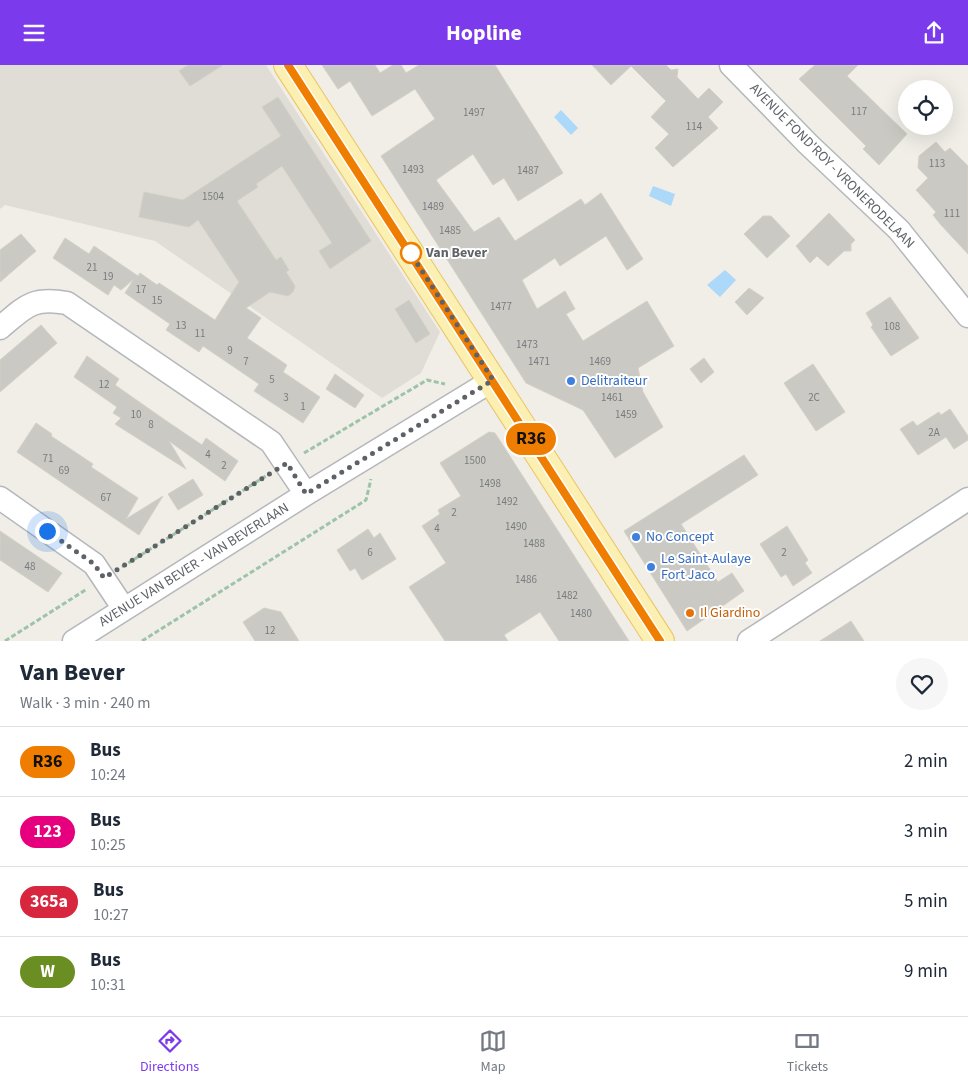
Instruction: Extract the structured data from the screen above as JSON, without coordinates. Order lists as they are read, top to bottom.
{
  "streets": {
    "street": ["AVENUE FOND'ROY - VRONERODELAAN", "AVENUE VAN BEVER - VAN BEVERLAAN"]
  },
  "places": [
    "Van Bever",
    "Delitraiteur",
    "No Concept",
    "Le Saint-Aulaye Fort Jaco",
    "Il Giardino"
  ],
  "lines": ["bus line R36"],
  "house_numbers": [
    "117",
    "1497",
    "114",
    "113",
    "1493",
    "1487",
    "1504",
    "1489",
    "111",
    "1485",
    "21",
    "19",
    "17",
    "15",
    "1477",
    "13",
    "108",
    "11",
    "1473",
    "9",
    "7",
    "1471",
    "1469",
    "5",
    "12",
    "3",
    "1461",
    "2C",
    "1",
    "10",
    "1459",
    "8",
    "2A",
    "4",
    "71",
    "1500",
    "2",
    "69",
    "1498",
    "67",
    "1492",
    "2",
    "1490",
    "4",
    "1488",
    "6",
    "2",
    "48",
    "1486",
    "1482",
    "1480",
    "12"
  ],
  "page": {
    "header": "Hopline",
    "on_map": "R36",
    "heading": ["Van Bever", "Walk · 3 min · 240 m"],
    "list": [
      {
        "mark": "R36",
        "name": "Bus",
        "note": "10:24",
        "value": "2 min"
      },
      {
        "mark": "123",
        "name": "Bus",
        "note": "10:25",
        "value": "3 min"
      },
      {
        "mark": "365a",
        "name": "Bus",
        "note": "10:27",
        "value": "5 min"
      },
      {
        "mark": "W",
        "name": "Bus",
        "note": "10:31",
        "value": "9 min"
      }
    ],
    "tabs": ["Directions", "Map", "Tickets"]
  }
}
